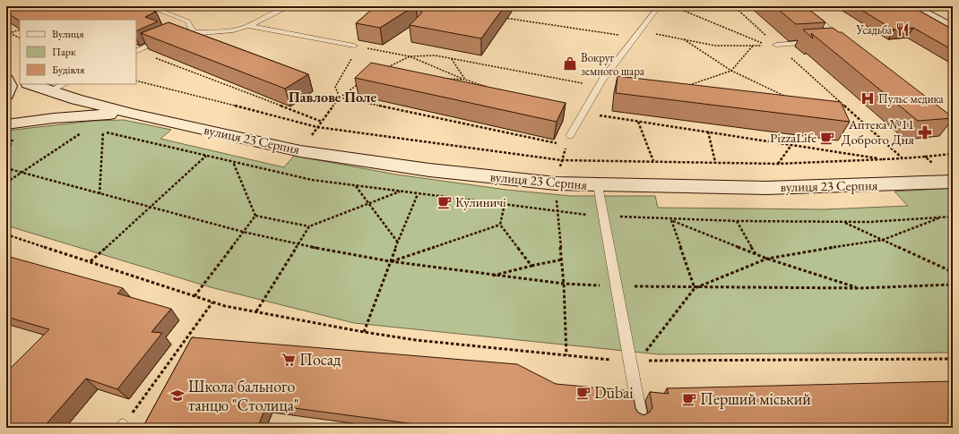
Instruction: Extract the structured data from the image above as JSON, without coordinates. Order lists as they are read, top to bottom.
{
  "streets": {
    "street": ["вулиця 23 Серпня"]
  },
  "districts": ["Павлове Поле"],
  "places": {
    "restaurant": ["Усадьба"],
    "shop": ["Вокруг земного шара"],
    "hospital": ["Пульс медика"],
    "pharmacy": ["Аптека №11 Доброго Дня"],
    "cafe": [
      "PizzaLife",
      "Кулиничі",
      "Dubai",
      "Перший міський"
    ],
    "supermarket": ["Посад"],
    "school or university": ["Школа бального танцю \"Столица\""]
  },
  "legend": ["Вулиця", "Парк", "Будівля"]
}
